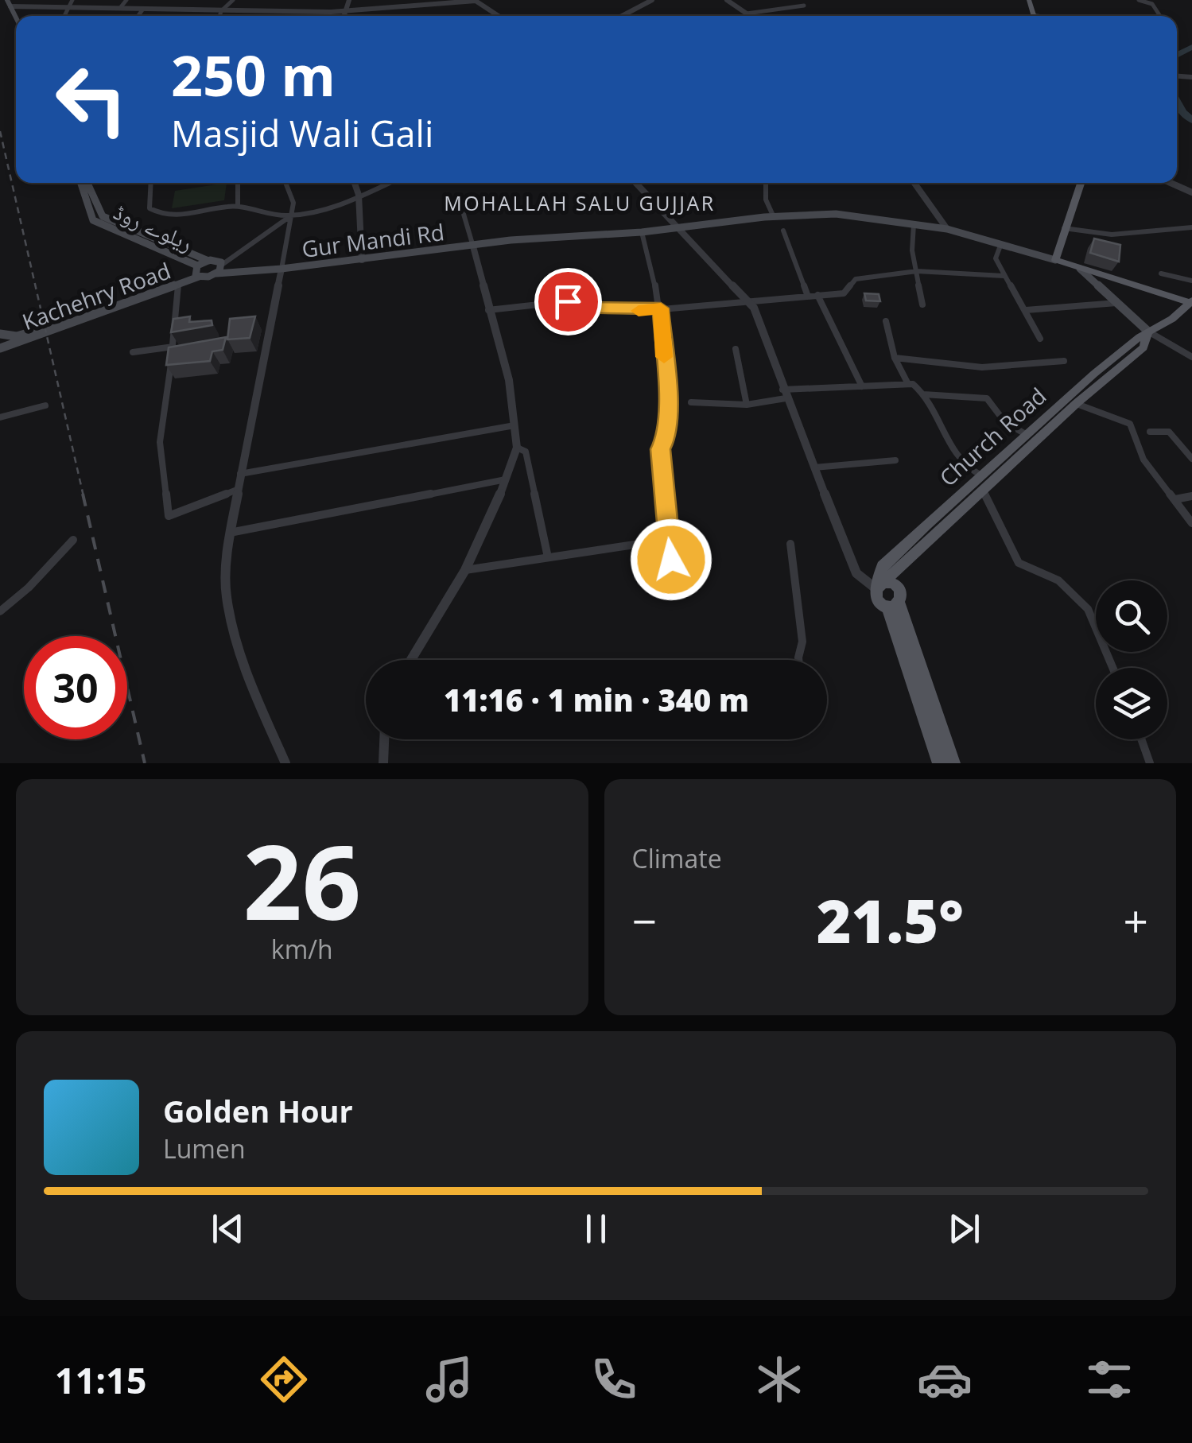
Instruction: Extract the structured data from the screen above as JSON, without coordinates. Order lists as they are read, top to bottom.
{
  "streets": {
    "main road": [
      "ریلوے روڈ",
      "Gur Mandi Rd",
      "Kachehry Road",
      "Church Road"
    ]
  },
  "crossings": [
    ["ریلوے روڈ", "Gur Mandi Rd"],
    ["ریلوے روڈ", "Kachehry Road"],
    ["Gur Mandi Rd", "Kachehry Road"]
  ],
  "districts": ["MOHALLAH SALU GUJJAR"],
  "page": {
    "turn": ["250 m", "Masjid Wali Gali"],
    "limit": "30",
    "trip": "11:16 · 1 min · 340 m",
    "tile": [
      ["26", "km/h"],
      "Climate"
    ],
    "heat": ["−", "21.5°", "+"],
    "song": ["Golden Hour", "Lumen"],
    "tabs": "11:15"
  }
}
